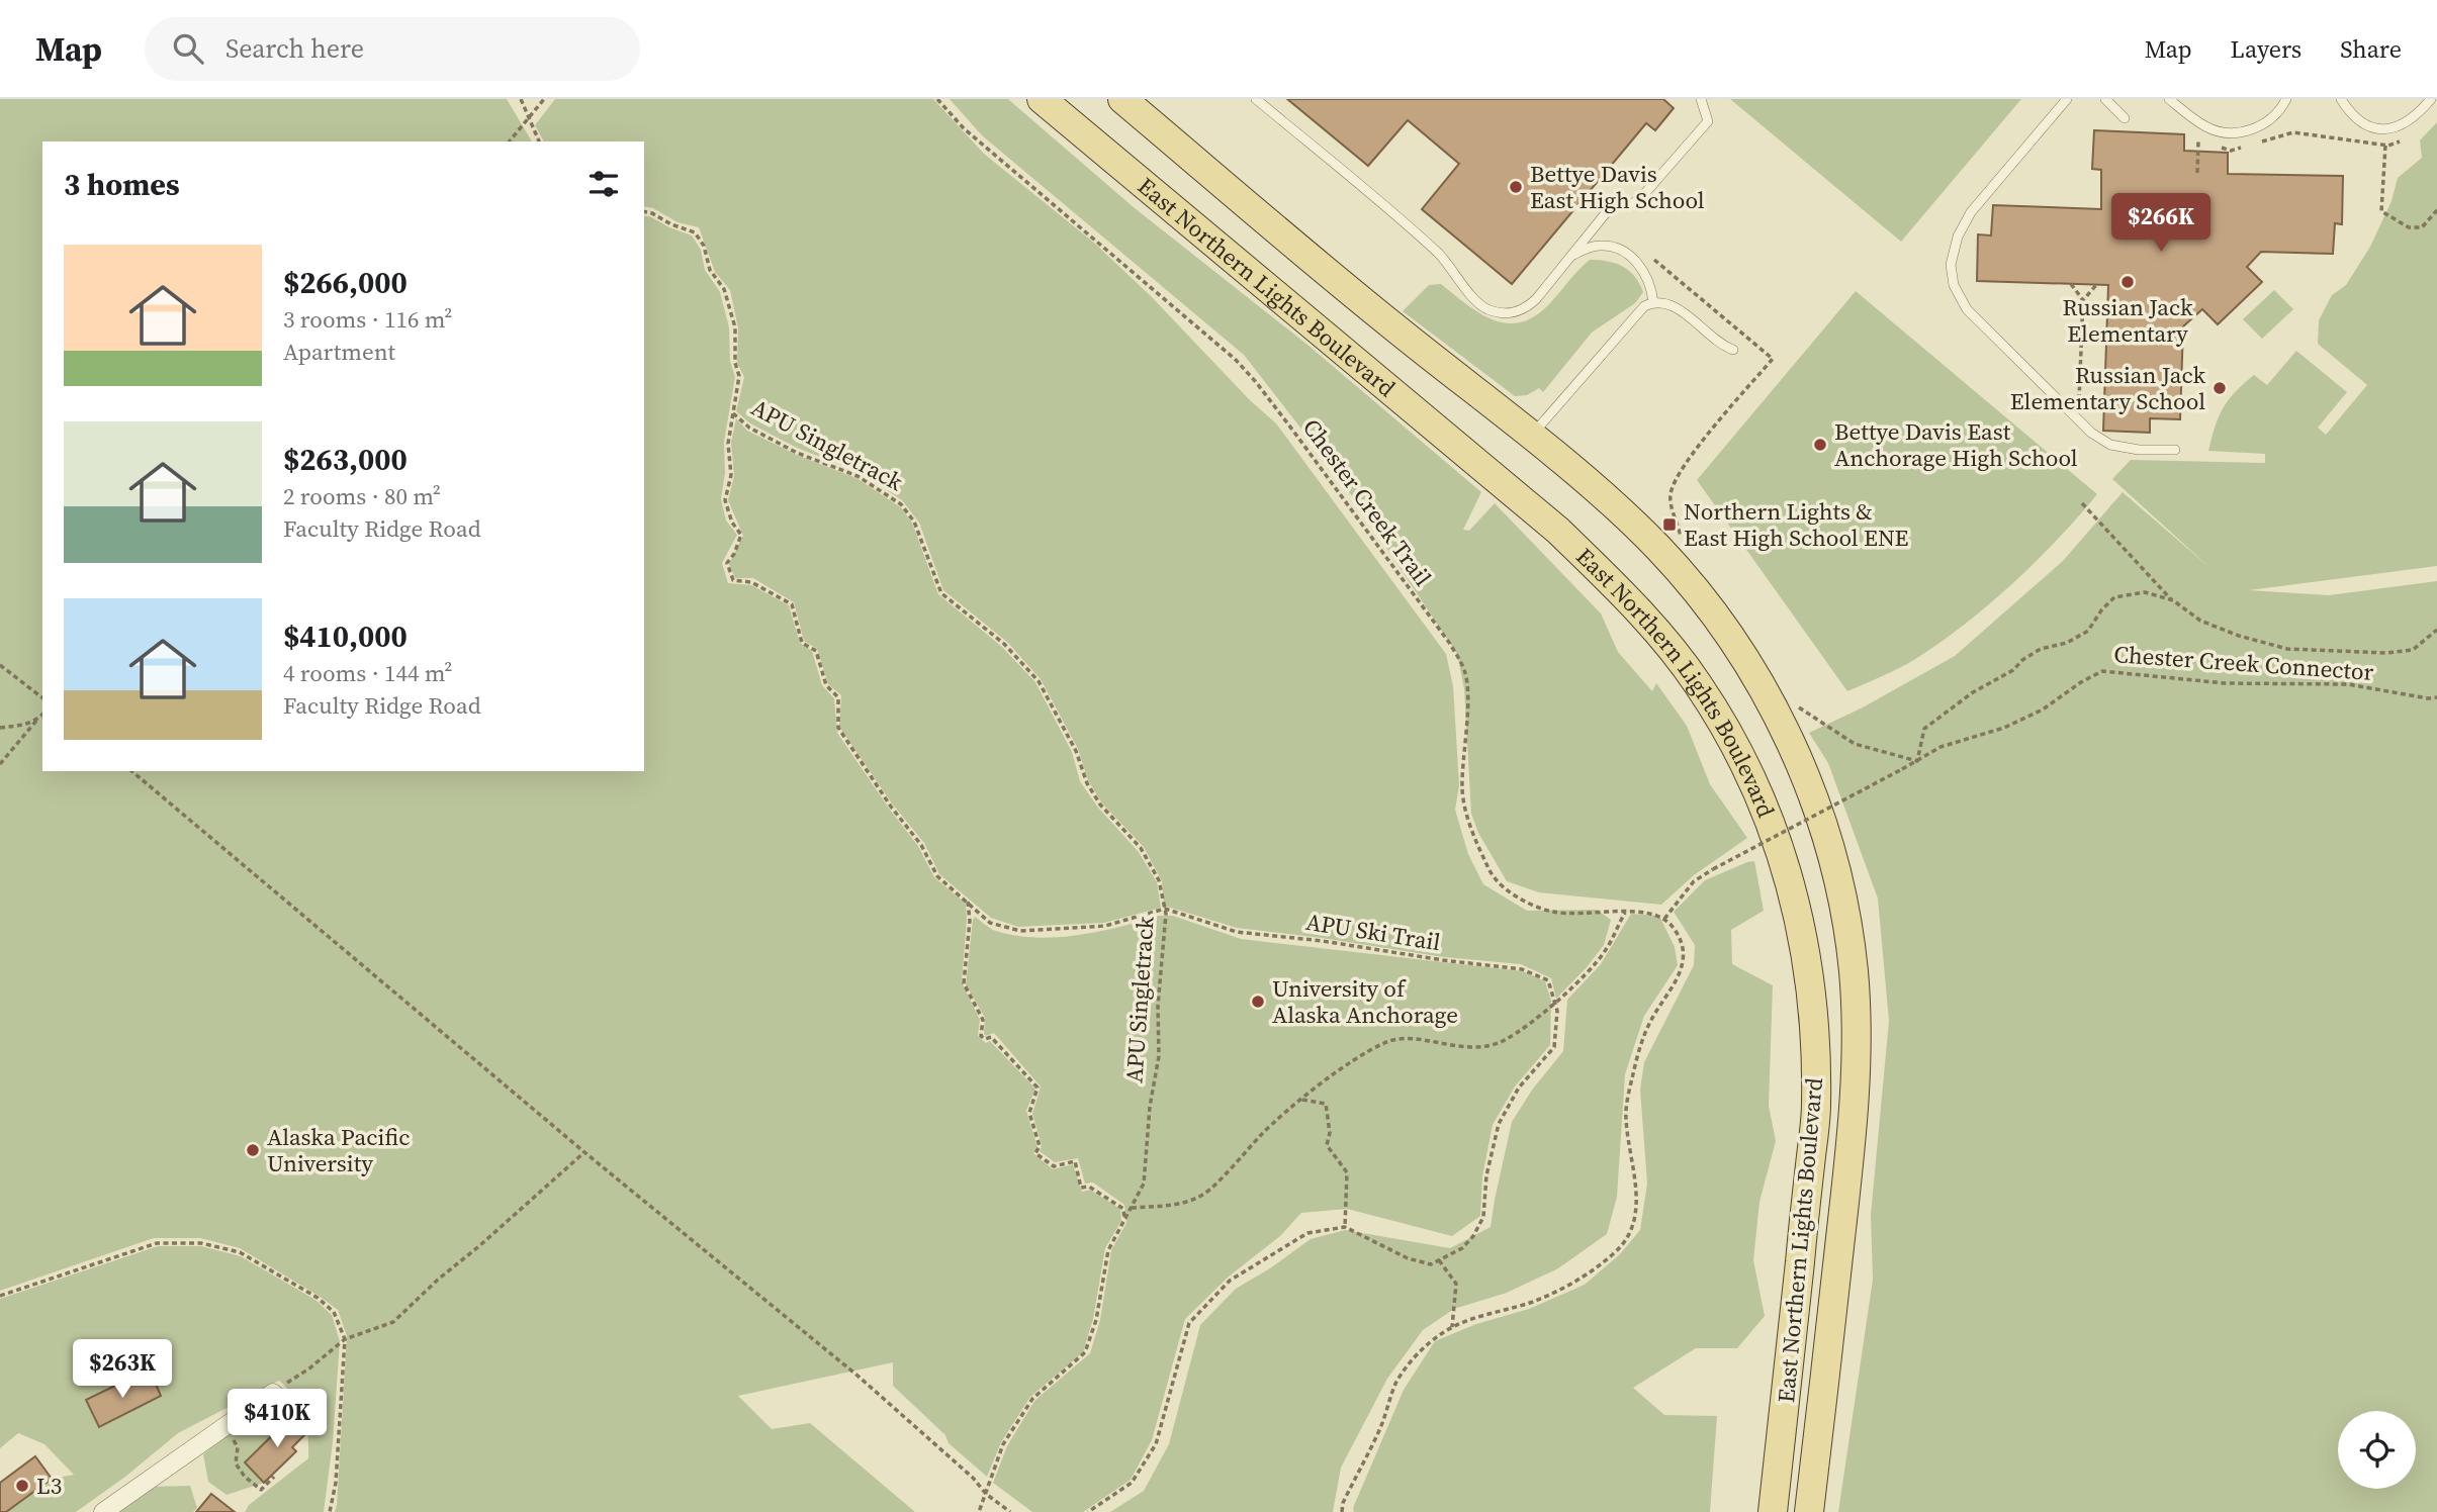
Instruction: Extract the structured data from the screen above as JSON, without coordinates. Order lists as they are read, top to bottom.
{
  "streets": {
    "main road": ["East Northern Lights Boulevard"],
    "path": [
      "APU Singletrack",
      "Chester Creek Trail",
      "Chester Creek Connector",
      "APU Ski Trail"
    ]
  },
  "crossings": [
    ["APU Singletrack", "APU Ski Trail"],
    ["Chester Creek Trail", "Chester Creek Connector"]
  ],
  "places": {
    "other": [
      "Bettye Davis East High School",
      "Russian Jack Elementary",
      "Russian Jack Elementary School",
      "Bettye Davis East Anchorage High School",
      "University of Alaska Anchorage",
      "Alaska Pacific University",
      "L3"
    ],
    "transit": ["Northern Lights & East High School ENE"]
  },
  "page": {
    "header": "Map",
    "search": "Search here",
    "nav": ["Map", "Layers", "Share"],
    "heading": "3 homes",
    "price": ["$266K", "$263K", "$410K"],
    "list": [
      {
        "name": "$266,000",
        "note": "3 rooms · 116 m² · Apartment"
      },
      {
        "name": "$263,000",
        "note": "2 rooms · 80 m² · Faculty Ridge Road"
      },
      {
        "name": "$410,000",
        "note": "4 rooms · 144 m² · Faculty Ridge Road"
      }
    ]
  }
}
